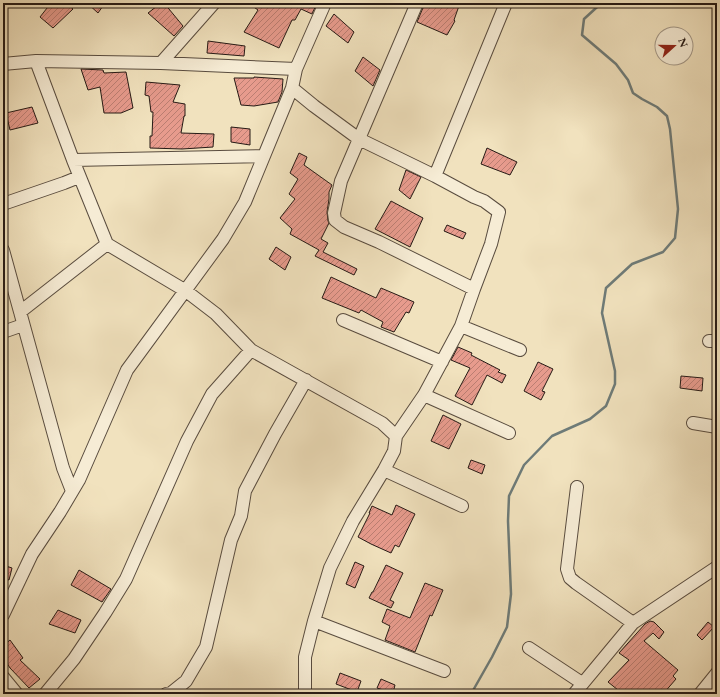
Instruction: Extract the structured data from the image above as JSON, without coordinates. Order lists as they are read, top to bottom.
{
  "north": "right"
}
